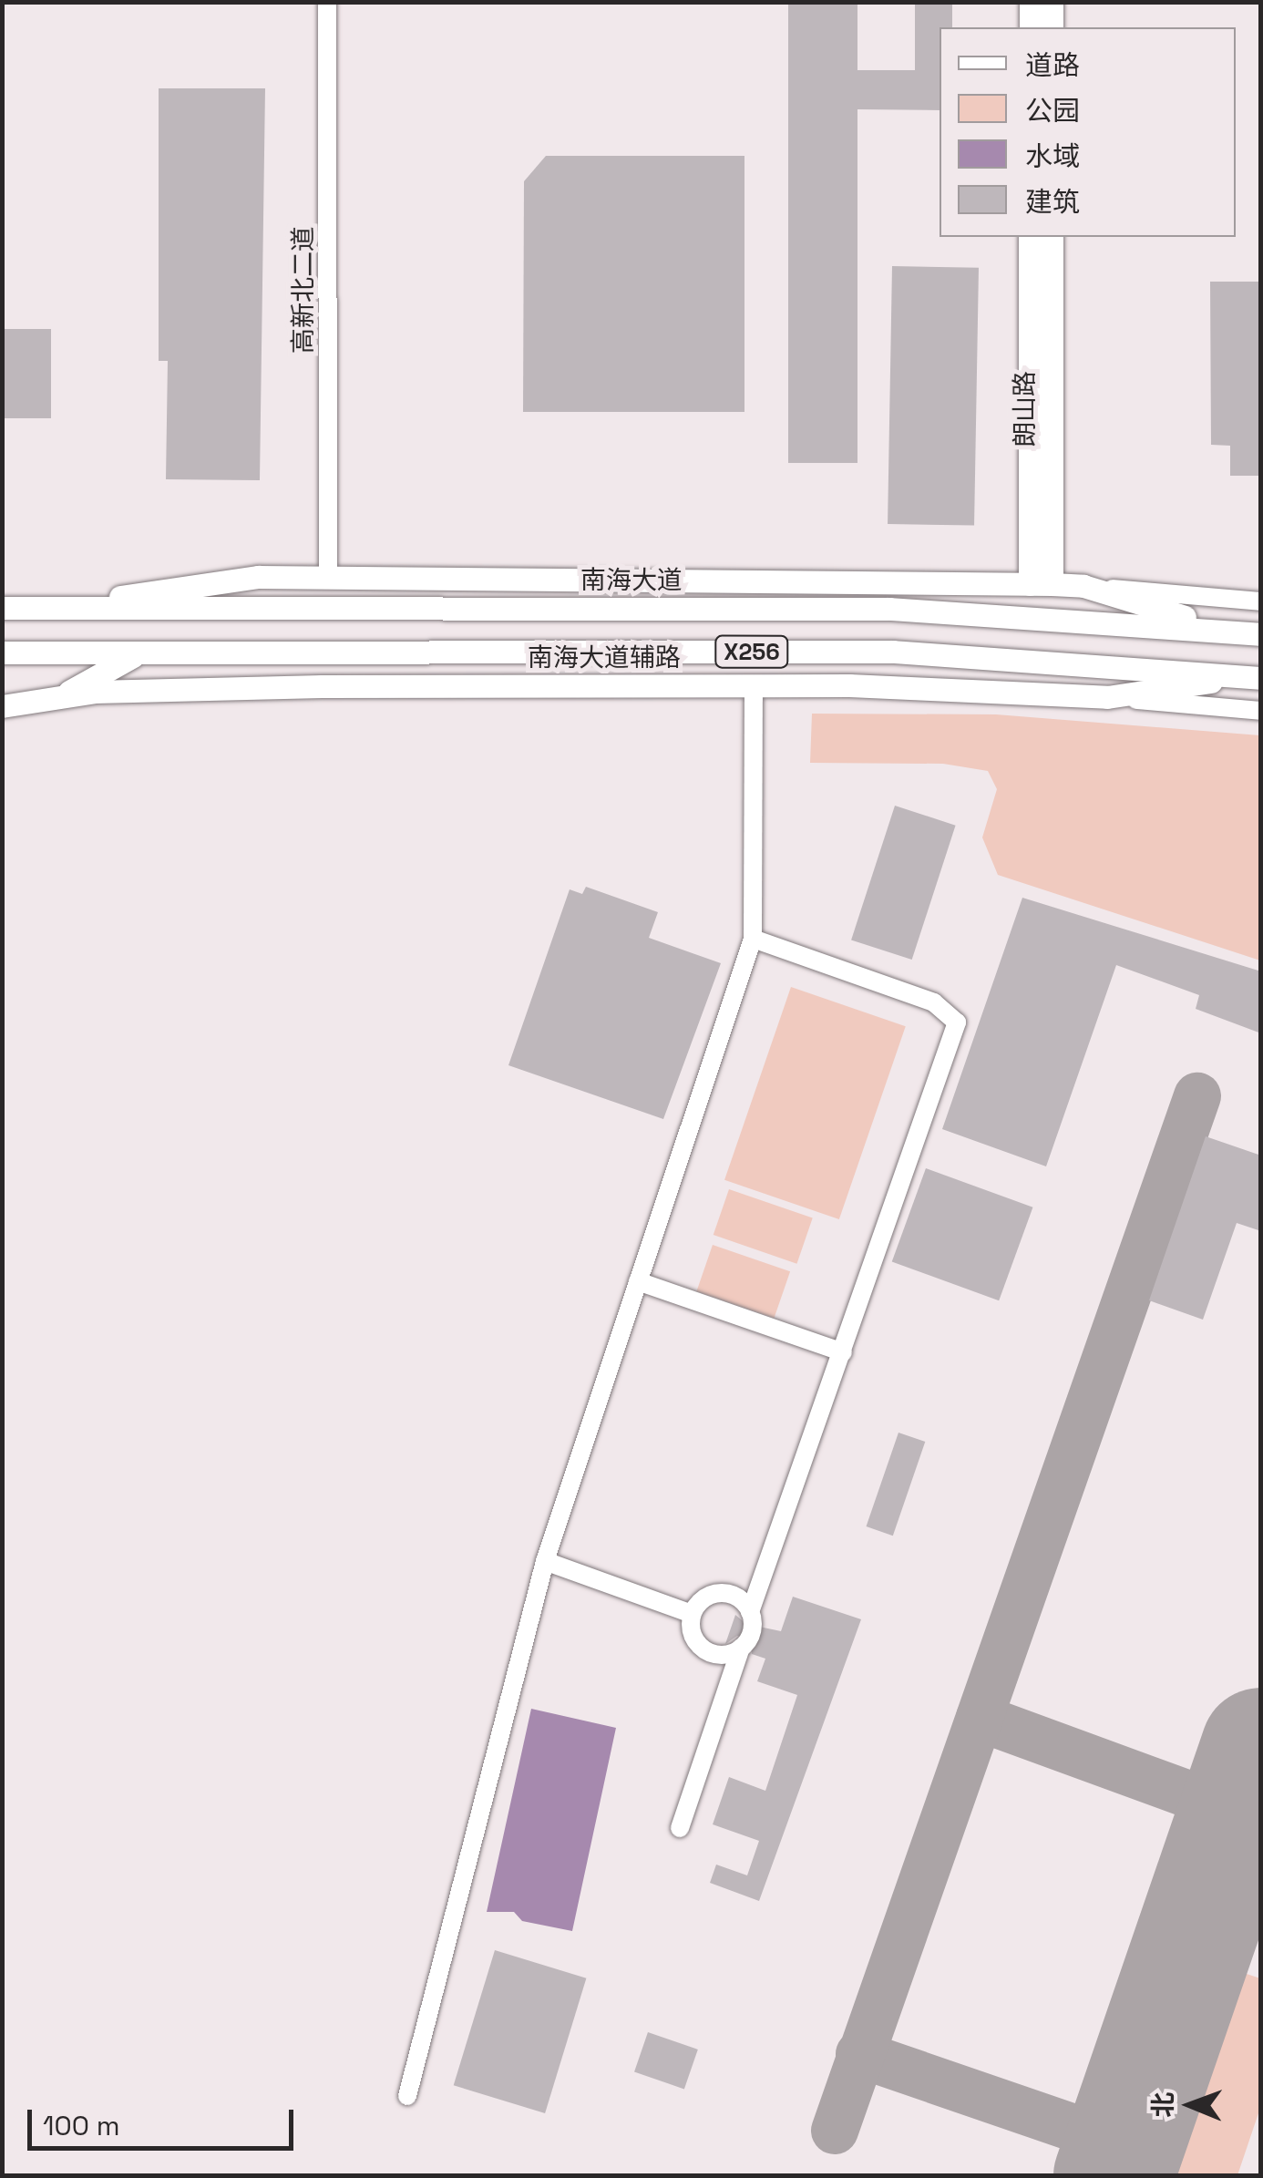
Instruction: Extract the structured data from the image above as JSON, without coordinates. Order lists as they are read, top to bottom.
{
  "streets": {
    "main road": [
      "朗山路",
      "南海大道",
      "X256",
      "南海大道辅路"
    ],
    "street": ["高新北二道"]
  },
  "legend": [
    "道路",
    "公园",
    "水域",
    "建筑"
  ],
  "scale_bar": "100 m",
  "north": "left"
}
